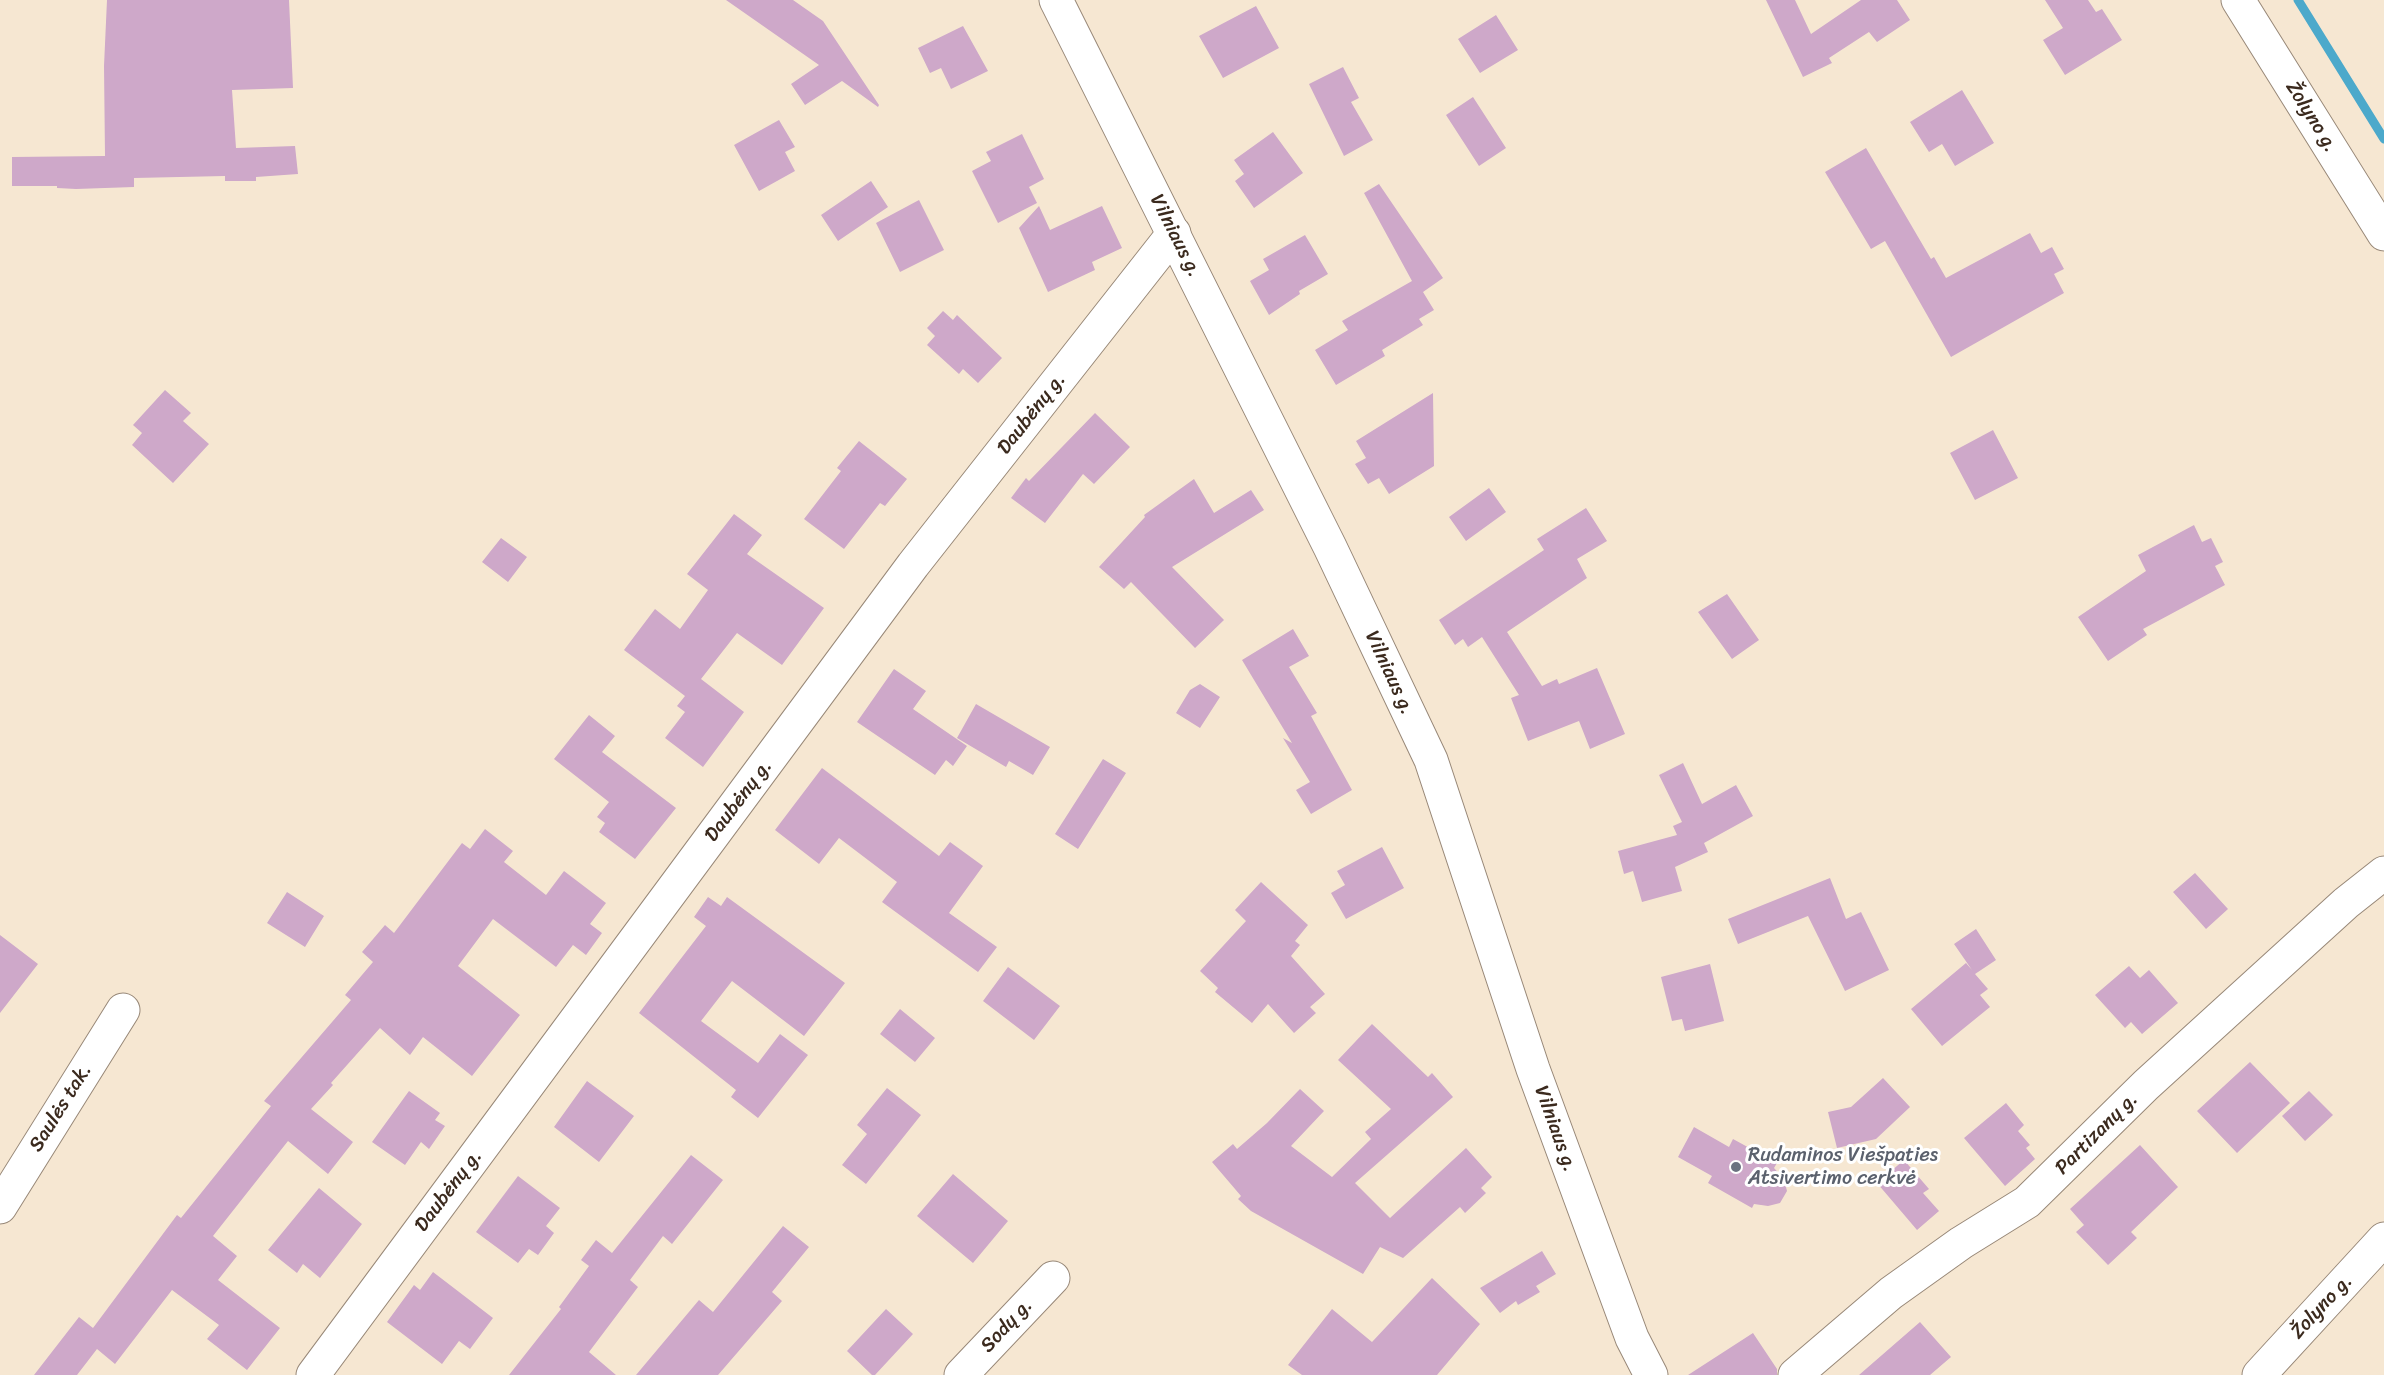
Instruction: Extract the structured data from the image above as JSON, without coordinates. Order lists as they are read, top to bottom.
{
  "streets": {
    "street": [
      "Žolyno g.",
      "Vilniaus g.",
      "Daubėnų g.",
      "Saulės tak.",
      "Partizanų g.",
      "Sodų g."
    ]
  },
  "crossings": [
    ["Vilniaus g.", "Daubėnų g."]
  ],
  "places": ["Rudaminos Viešpaties Atsivertimo cerkvė"]
}
